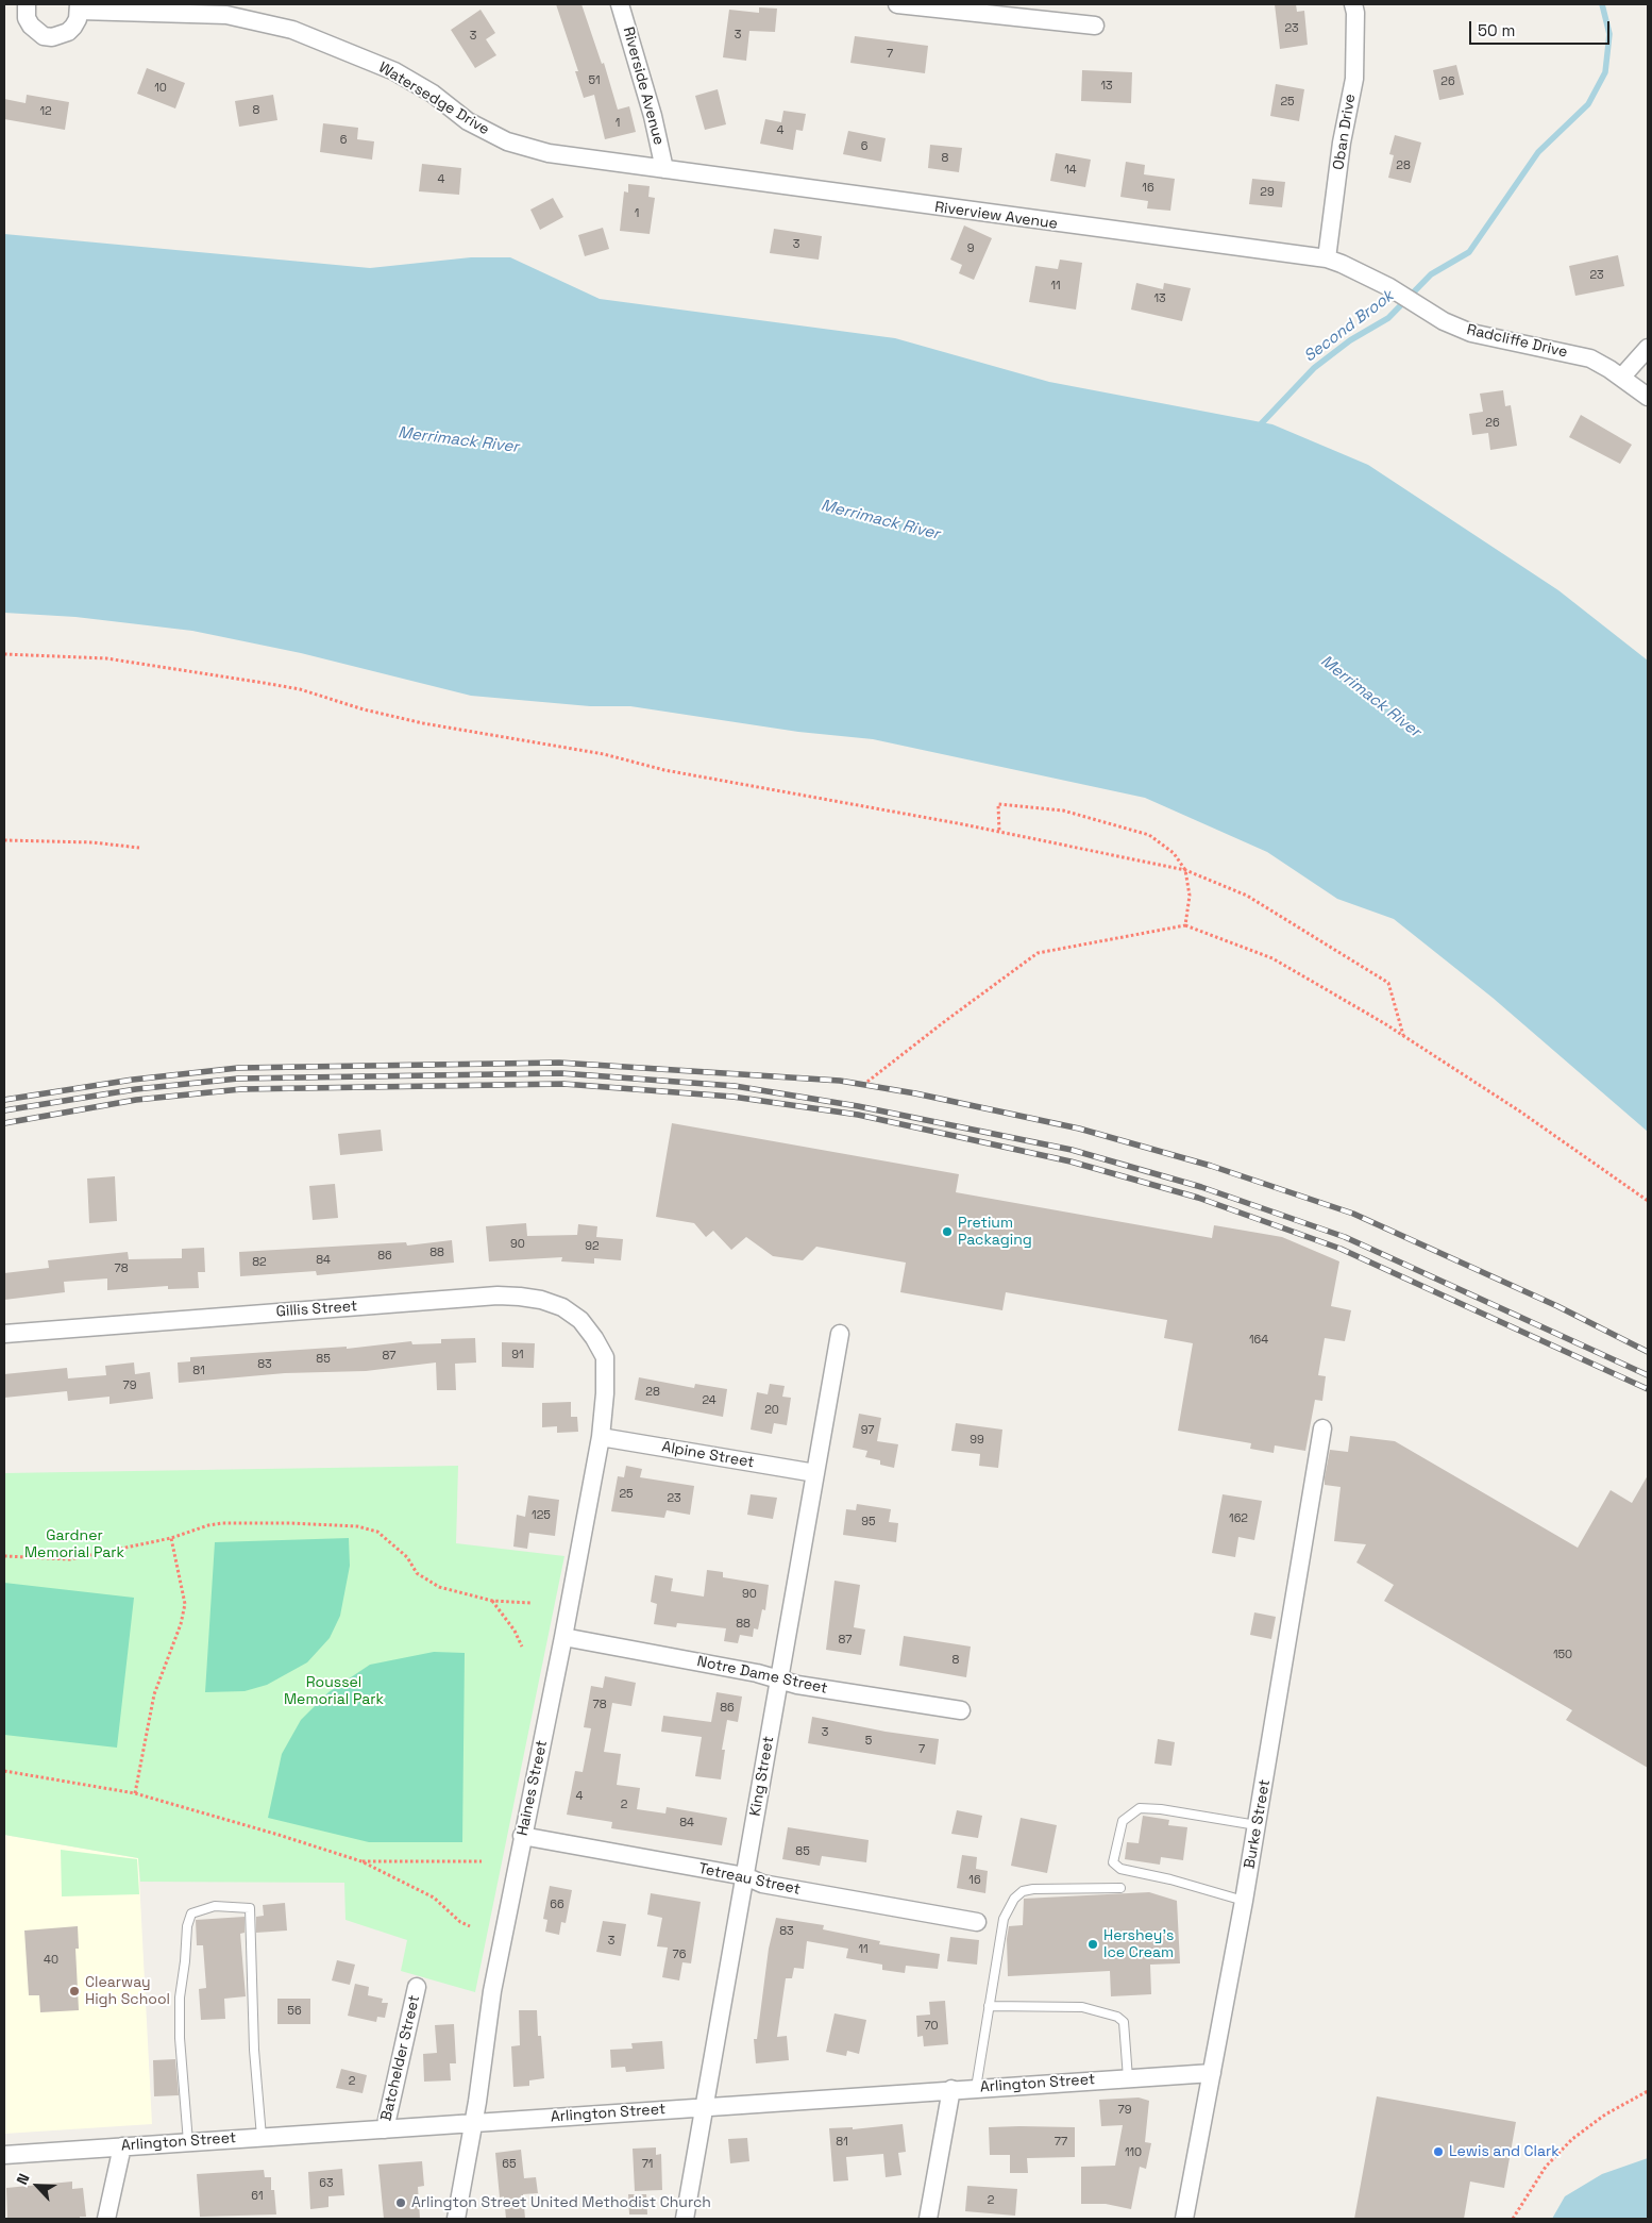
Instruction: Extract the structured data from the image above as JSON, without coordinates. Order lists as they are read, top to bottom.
{
  "streets": {
    "street": [
      "Riverside Avenue",
      "Watersedge Drive",
      "Oban Drive",
      "Riverview Avenue",
      "Radcliffe Drive",
      "Gillis Street",
      "Alpine Street",
      "Notre Dame Street",
      "King Street",
      "Haines Street",
      "Burke Street",
      "Tetreau Street",
      "Batchelder Street",
      "Arlington Street"
    ]
  },
  "crossings": [
    ["Riverside Avenue", "Watersedge Drive"],
    ["Riverside Avenue", "Riverview Avenue"],
    ["Watersedge Drive", "Riverview Avenue"],
    ["Oban Drive", "Riverview Avenue"],
    ["Oban Drive", "Radcliffe Drive"],
    ["Riverview Avenue", "Radcliffe Drive"],
    ["Gillis Street", "Haines Street"],
    ["Alpine Street", "King Street"],
    ["Alpine Street", "Haines Street"],
    ["Notre Dame Street", "King Street"],
    ["Notre Dame Street", "Haines Street"],
    ["King Street", "Tetreau Street"],
    ["King Street", "Arlington Street"],
    ["Haines Street", "Tetreau Street"],
    ["Haines Street", "Arlington Street"],
    ["Burke Street", "Arlington Street"],
    ["Batchelder Street", "Arlington Street"]
  ],
  "water": ["Second Brook", "Merrimack River"],
  "parks": ["Gardner Memorial Park", "Roussel Memorial Park"],
  "places": [
    "Pretium Packaging",
    "Hershey's Ice Cream",
    "Clearway High School",
    "Lewis and Clark",
    "Arlington Street United Methodist Church"
  ],
  "house_numbers": [
    "23",
    "3",
    "3",
    "7",
    "51",
    "26",
    "13",
    "10",
    "25",
    "8",
    "12",
    "1",
    "4",
    "6",
    "6",
    "8",
    "28",
    "14",
    "4",
    "16",
    "29",
    "1",
    "3",
    "9",
    "23",
    "11",
    "13",
    "26",
    "90",
    "92",
    "88",
    "86",
    "84",
    "82",
    "78",
    "164",
    "91",
    "87",
    "85",
    "83",
    "81",
    "79",
    "28",
    "24",
    "20",
    "97",
    "99",
    "25",
    "23",
    "125",
    "162",
    "95",
    "90",
    "88",
    "87",
    "150",
    "8",
    "78",
    "86",
    "3",
    "5",
    "7",
    "4",
    "2",
    "84",
    "85",
    "16",
    "66",
    "83",
    "3",
    "11",
    "76",
    "40",
    "56",
    "70",
    "2",
    "79",
    "81",
    "77",
    "110",
    "65",
    "71",
    "63",
    "61",
    "2"
  ],
  "scale_bar": "50 m",
  "north": "top left"
}
